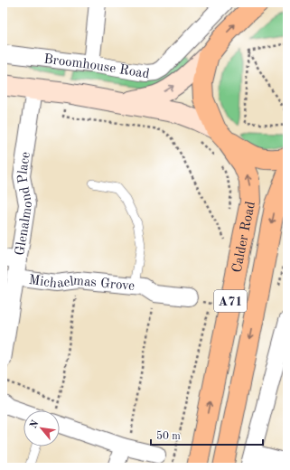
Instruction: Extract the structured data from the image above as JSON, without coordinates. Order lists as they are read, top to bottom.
{
  "streets": {
    "main road": ["Broomhouse Road", "Calder Road", "A71"],
    "street": ["Glenalmond Place", "Michaelmas Grove"]
  },
  "crossings": [
    ["Broomhouse Road", "Glenalmond Place"],
    ["Broomhouse Road", "Calder Road"],
    ["Glenalmond Place", "Michaelmas Grove"]
  ],
  "scale_bar": "50 m",
  "north": "top left"
}
